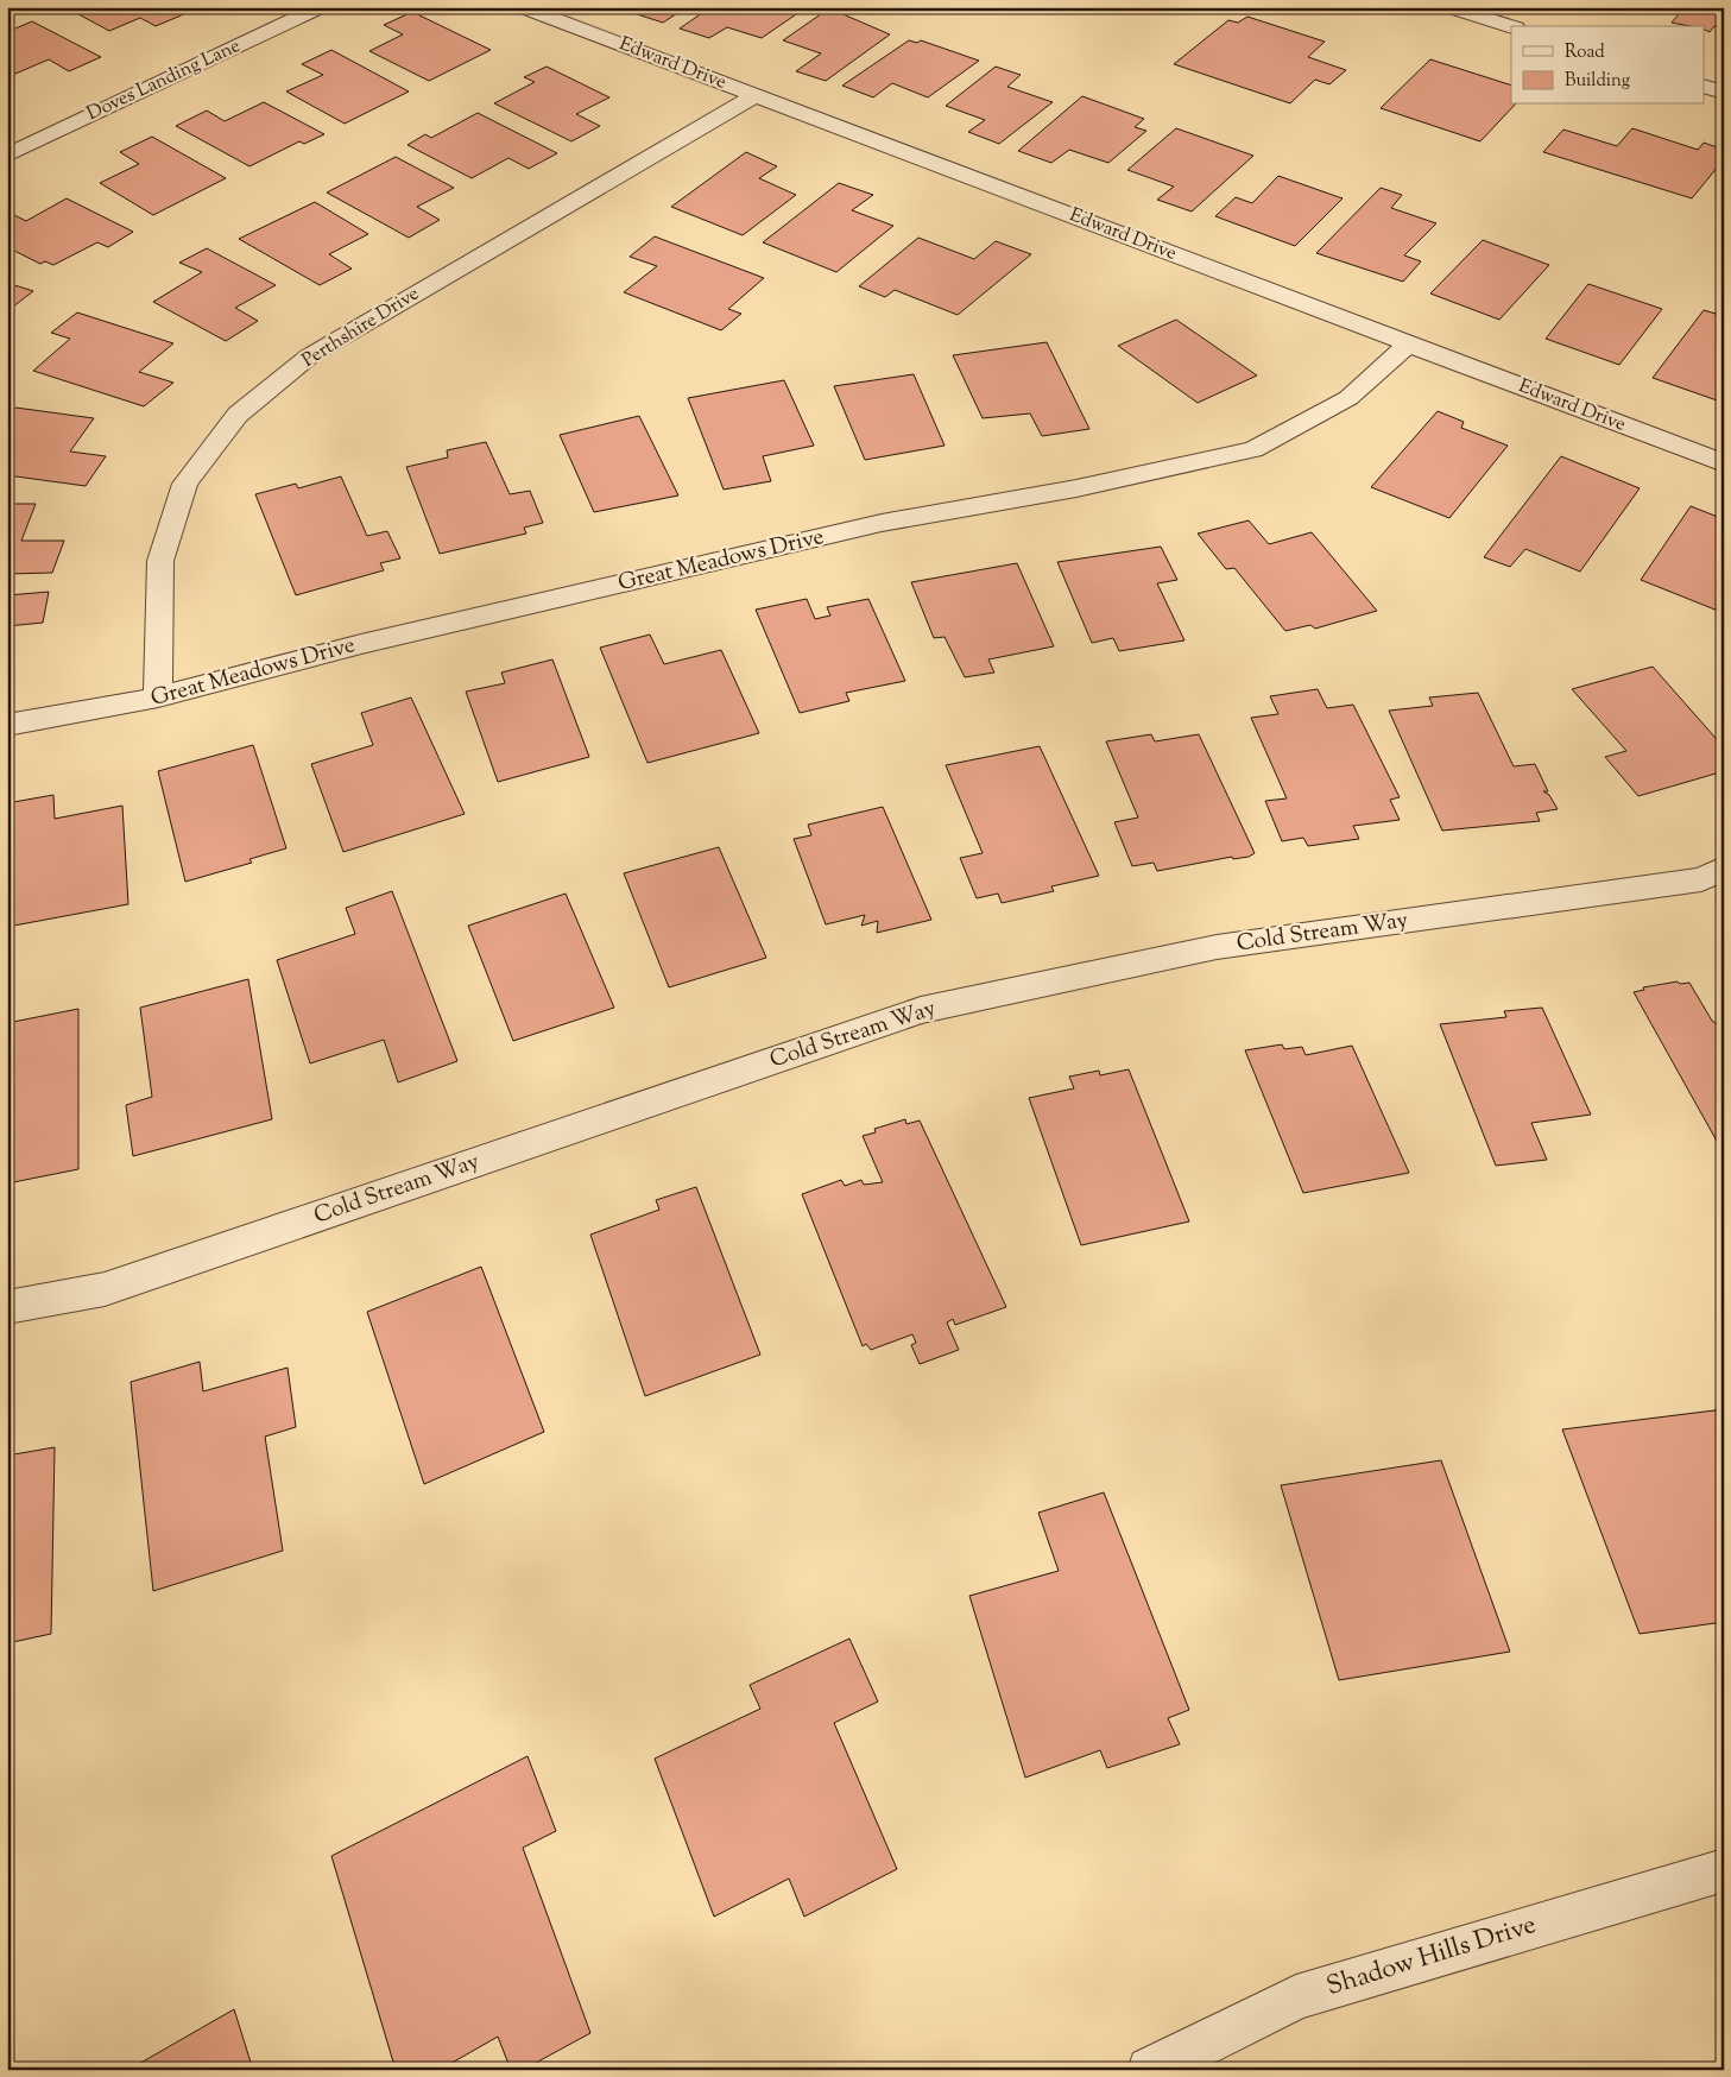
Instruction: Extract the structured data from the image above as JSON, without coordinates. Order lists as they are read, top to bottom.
{
  "streets": {
    "street": [
      "Edward Drive",
      "Doves Landing Lane",
      "Perthshire Drive",
      "Great Meadows Drive",
      "Cold Stream Way",
      "Shadow Hills Drive"
    ]
  },
  "crossings": [
    ["Edward Drive", "Perthshire Drive"],
    ["Edward Drive", "Great Meadows Drive"],
    ["Perthshire Drive", "Great Meadows Drive"]
  ],
  "legend": ["Road", "Building"]
}
